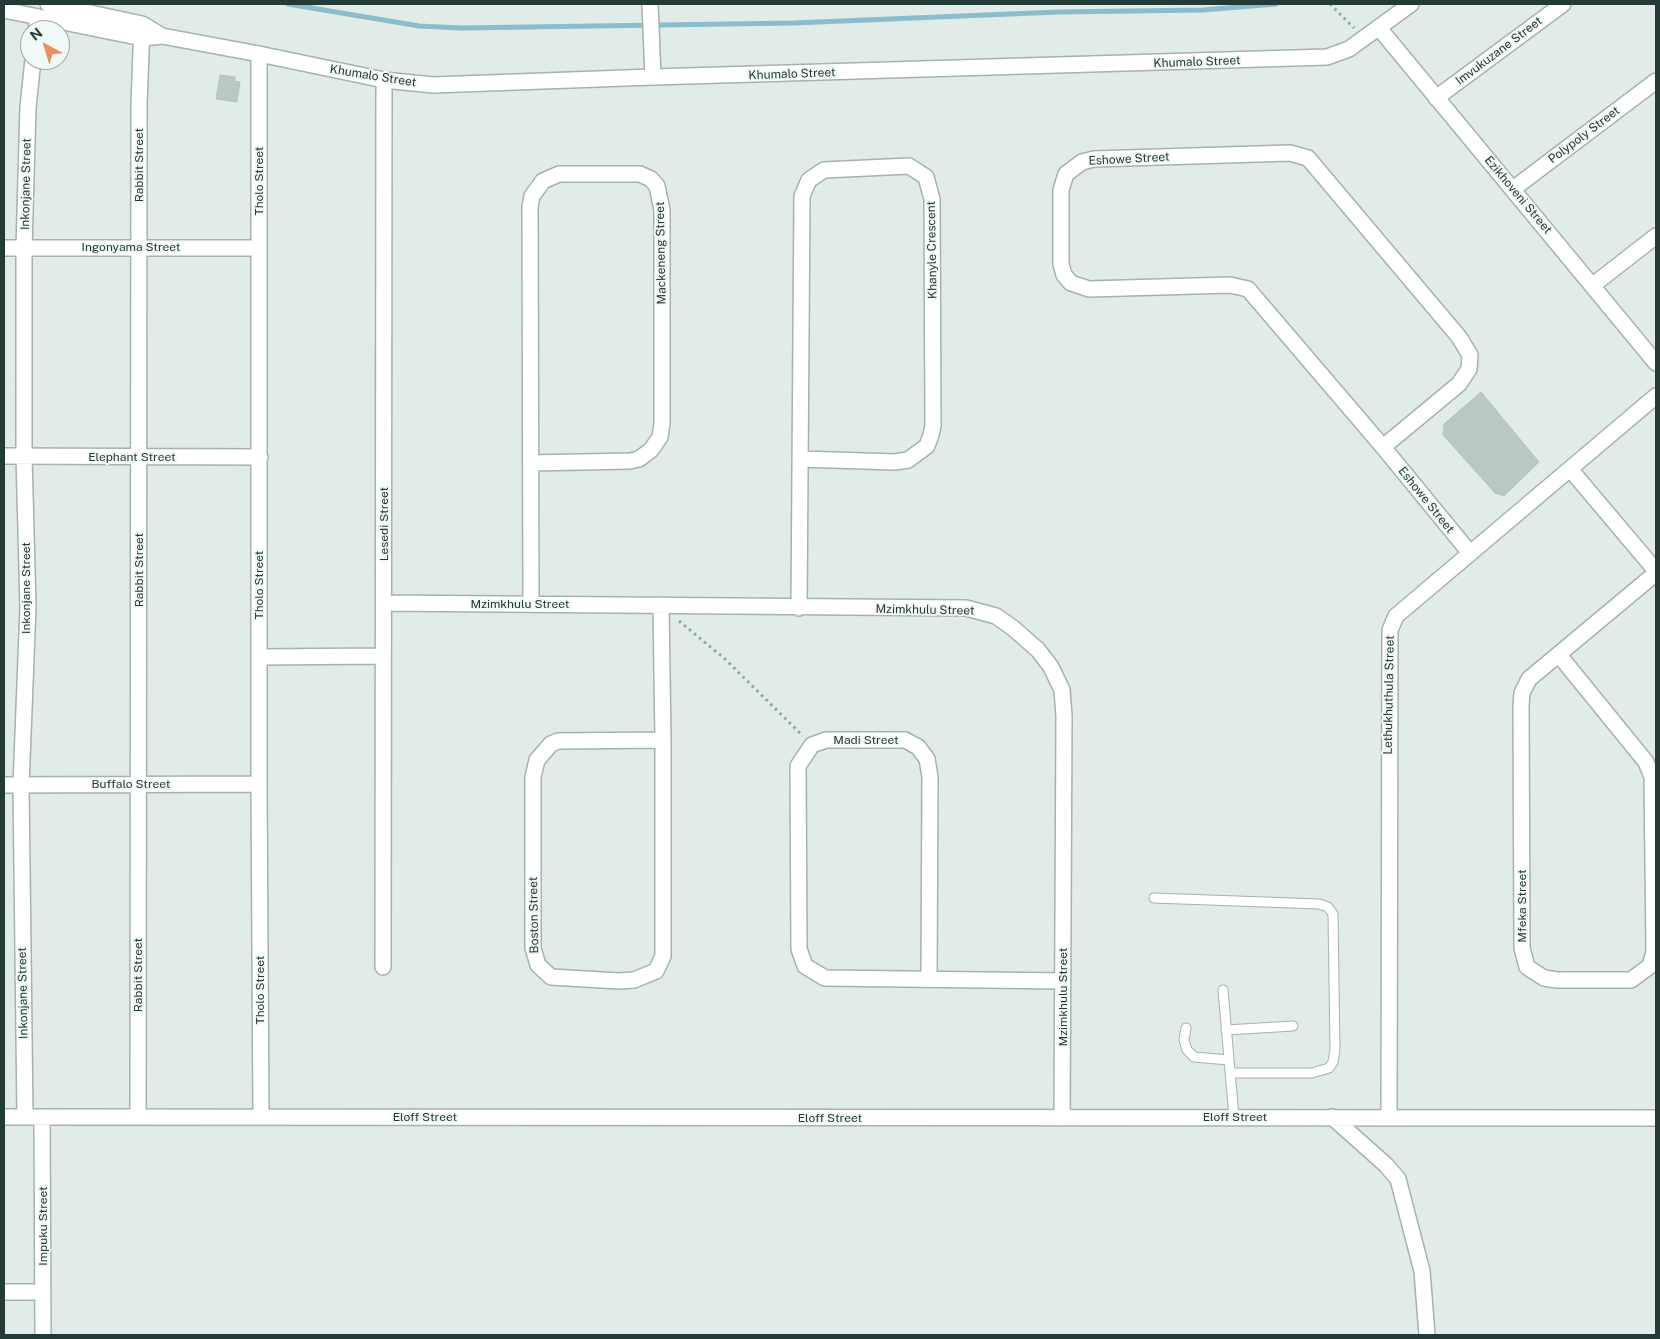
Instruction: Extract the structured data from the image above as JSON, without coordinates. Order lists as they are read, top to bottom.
{
  "streets": {
    "street": [
      "Imvukuzane Street",
      "Khumalo Street",
      "Polypoly Street",
      "Eshowe Street",
      "Rabbit Street",
      "Tholo Street",
      "Inkonjane Street",
      "Ezikhoveni Street",
      "Ingonyama Street",
      "Khanyle Crescent",
      "Mackeneng Street",
      "Elephant Street",
      "Lesedi Street",
      "Mzimkhulu Street",
      "Lethukhuthula Street",
      "Madi Street",
      "Buffalo Street",
      "Mfeka Street",
      "Boston Street",
      "Eloff Street",
      "Impuku Street"
    ]
  },
  "crossings": [
    ["Imvukuzane Street", "Ezikhoveni Street"],
    ["Khumalo Street", "Rabbit Street"],
    ["Khumalo Street", "Tholo Street"],
    ["Khumalo Street", "Ezikhoveni Street"],
    ["Khumalo Street", "Lesedi Street"],
    ["Polypoly Street", "Ezikhoveni Street"],
    ["Eshowe Street", "Lethukhuthula Street"],
    ["Rabbit Street", "Ingonyama Street"],
    ["Rabbit Street", "Elephant Street"],
    ["Rabbit Street", "Buffalo Street"],
    ["Rabbit Street", "Eloff Street"],
    ["Tholo Street", "Ingonyama Street"],
    ["Tholo Street", "Elephant Street"],
    ["Tholo Street", "Buffalo Street"],
    ["Tholo Street", "Eloff Street"],
    ["Inkonjane Street", "Ingonyama Street"],
    ["Inkonjane Street", "Elephant Street"],
    ["Inkonjane Street", "Buffalo Street"],
    ["Inkonjane Street", "Eloff Street"],
    ["Khanyle Crescent", "Mzimkhulu Street"],
    ["Mackeneng Street", "Mzimkhulu Street"],
    ["Lesedi Street", "Mzimkhulu Street"],
    ["Mzimkhulu Street", "Boston Street"],
    ["Mzimkhulu Street", "Eloff Street"],
    ["Lethukhuthula Street", "Eloff Street"],
    ["Eloff Street", "Impuku Street"]
  ],
  "north": "top left"
}
